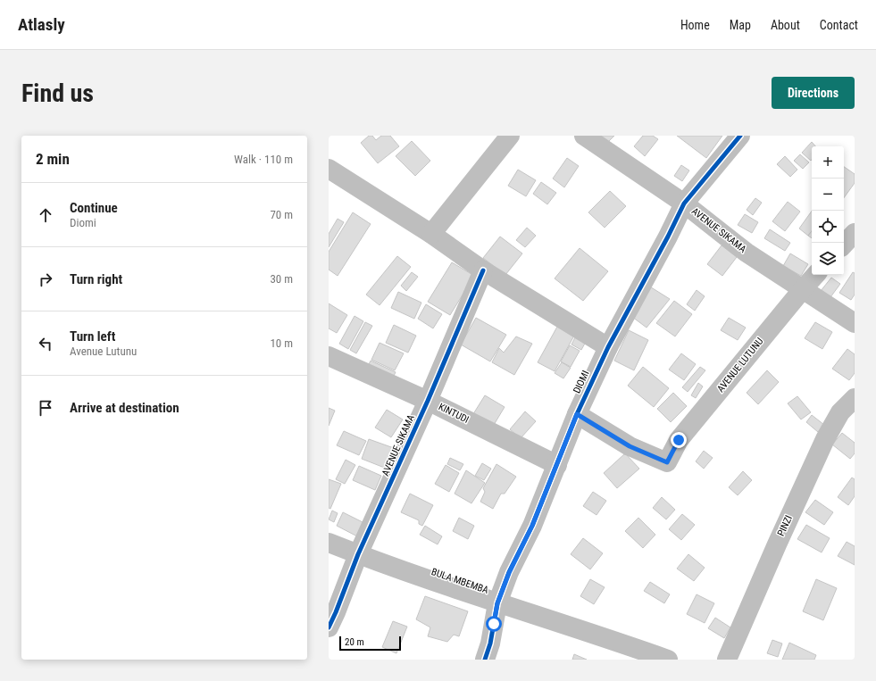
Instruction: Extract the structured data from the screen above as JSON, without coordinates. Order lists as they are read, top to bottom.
{
  "streets": {
    "street": [
      "AVENUE SIKAMA",
      "AVENUE LUTUNU",
      "DIOMI",
      "KINTUDI",
      "PINZI",
      "BULA MBEMBA"
    ]
  },
  "crossings": [
    ["AVENUE SIKAMA", "AVENUE LUTUNU"],
    ["AVENUE SIKAMA", "DIOMI"],
    ["AVENUE SIKAMA", "KINTUDI"],
    ["AVENUE SIKAMA", "BULA MBEMBA"],
    ["AVENUE LUTUNU", "DIOMI"],
    ["DIOMI", "KINTUDI"],
    ["DIOMI", "BULA MBEMBA"]
  ],
  "scale_bar": "20 m",
  "page": {
    "header": "Atlasly",
    "nav": [
      "Home",
      "Map",
      "About",
      "Contact"
    ],
    "buttons": "Directions",
    "title": "Find us",
    "heading": ["2 min", "Walk · 110 m"],
    "map_buttons": ["+", "−"],
    "list": [
      ["Continue", "Diomi", "70 m"],
      ["Turn right", "30 m"],
      ["Turn left", "Avenue Lutunu", "10 m"],
      "Arrive at destination"
    ],
    "scale": "20 m"
  }
}
